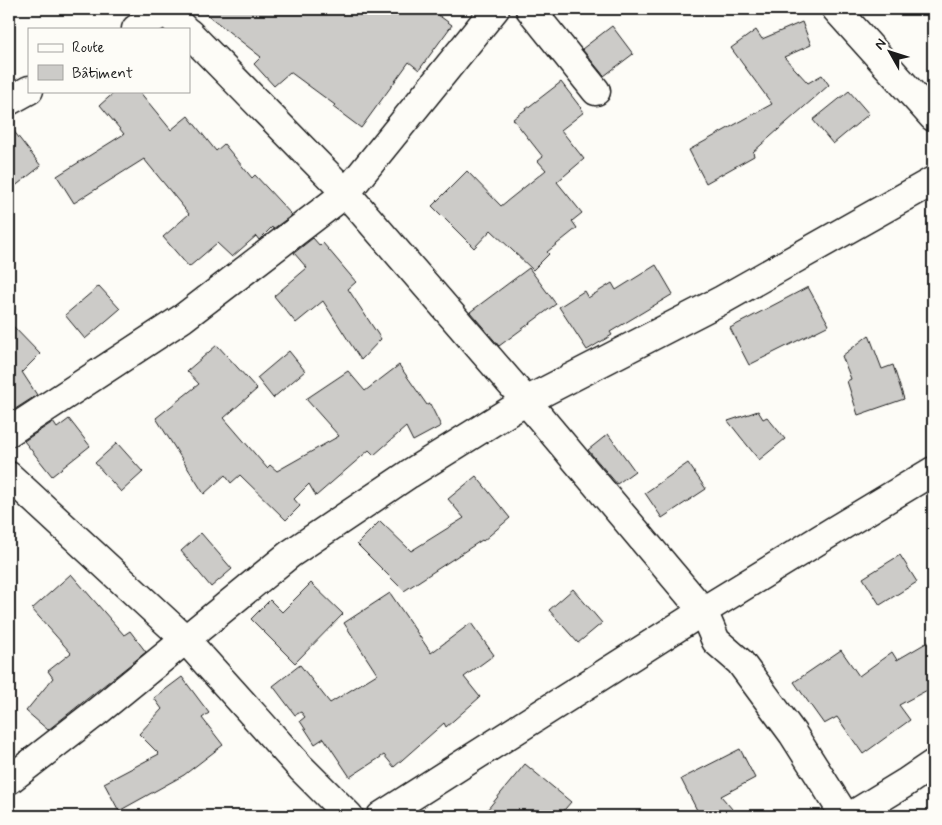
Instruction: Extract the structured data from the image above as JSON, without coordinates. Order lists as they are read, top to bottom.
{
  "legend": ["Route", "Bâtiment"],
  "north": "top left"
}
